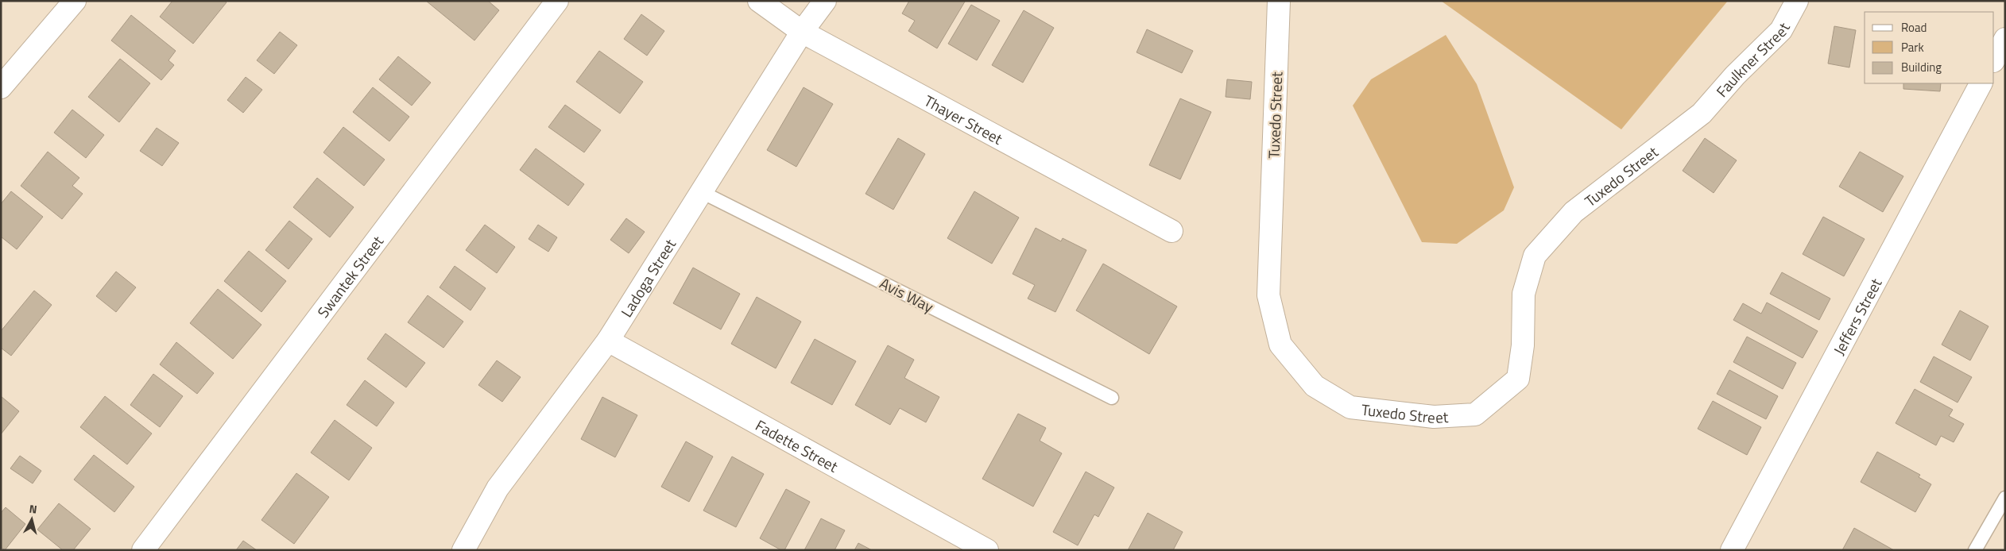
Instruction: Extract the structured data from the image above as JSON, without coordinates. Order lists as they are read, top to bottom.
{
  "streets": {
    "street": [
      "Faulkner Street",
      "Tuxedo Street",
      "Thayer Street",
      "Swantek Street",
      "Ladoga Street",
      "Jeffers Street",
      "Fadette Street"
    ],
    "lane": ["Avis Way"]
  },
  "crossings": [
    ["Faulkner Street", "Tuxedo Street"],
    ["Thayer Street", "Ladoga Street"],
    ["Ladoga Street", "Avis Way"],
    ["Ladoga Street", "Fadette Street"]
  ],
  "legend": ["Road", "Park", "Building"],
  "north": "top"
}
